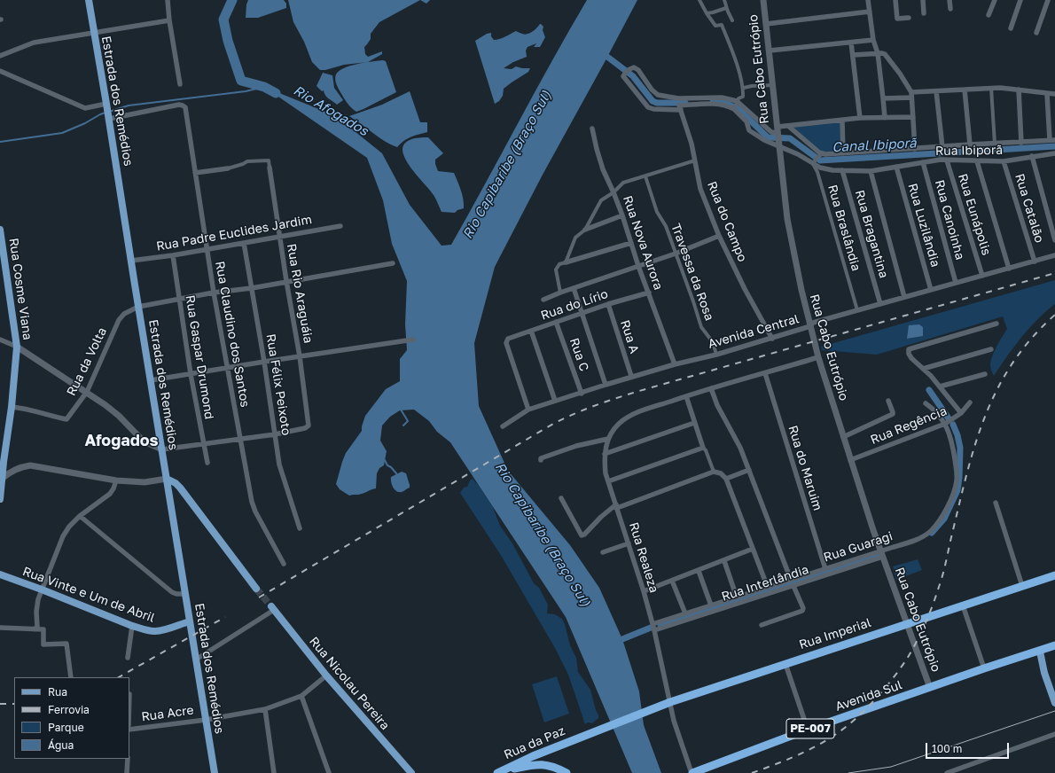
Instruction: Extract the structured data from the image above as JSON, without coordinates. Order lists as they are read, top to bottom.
{
  "streets": {
    "highway": [
      "Rua Imperial",
      "Avenida Sul",
      "PE-007",
      "Rua da Paz"
    ],
    "main road": [
      "Estrada dos Remédios",
      "Rua Cosme Viana",
      "Rua Vinte e Um de Abril",
      "Rua Nicolau Pereira"
    ],
    "street": [
      "Rua Cabo Eutrópio",
      "Rua Ibiporã",
      "Rua Catalão",
      "Rua Eunápolis",
      "Rua Canoinha",
      "Rua do Campo",
      "Rua Luzilândia",
      "Rua Braslândia",
      "Rua Padre Euclides Jardim",
      "Rua Bragantina",
      "Rua Nova Aurora",
      "Travessa da Rosa",
      "Rua Rio Araguáia",
      "Rua do Lírio",
      "Avenida Central",
      "Rua Claudino dos Santos",
      "Rua A",
      "Rua C",
      "Rua Gaspar Drumond",
      "Rua da Volta",
      "Rua Félix Peixoto",
      "Rua Regência",
      "Rua do Maruim",
      "Rua Guaragi",
      "Rua Realeza",
      "Rua Interlândia",
      "Rua Acre"
    ]
  },
  "crossings": [
    ["Rua Cabo Eutrópio", "Rua Ibiporã"],
    ["Rua Cabo Eutrópio", "Avenida Central"],
    ["Rua Cabo Eutrópio", "Rua Regência"],
    ["Rua Cabo Eutrópio", "Rua Guaragi"],
    ["Rua Cabo Eutrópio", "Rua Interlândia"],
    ["Rua Cabo Eutrópio", "Rua Imperial"],
    ["Rua Cabo Eutrópio", "Avenida Sul"],
    ["Estrada dos Remédios", "Rua Padre Euclides Jardim"],
    ["Estrada dos Remédios", "Rua Claudino dos Santos"],
    ["Estrada dos Remédios", "Rua da Volta"],
    ["Estrada dos Remédios", "Rua Vinte e Um de Abril"],
    ["Estrada dos Remédios", "Rua Acre"],
    ["Rua Ibiporã", "Rua Catalão"],
    ["Rua Ibiporã", "Rua Eunápolis"],
    ["Rua Ibiporã", "Rua Canoinha"],
    ["Rua Ibiporã", "Rua Luzilândia"],
    ["Rua Ibiporã", "Rua Braslândia"],
    ["Rua Ibiporã", "Rua Bragantina"],
    ["Rua Catalão", "Avenida Central"],
    ["Rua Eunápolis", "Avenida Central"],
    ["Rua Canoinha", "Avenida Central"],
    ["Rua do Campo", "Avenida Central"],
    ["Rua Luzilândia", "Avenida Central"],
    ["Rua Braslândia", "Avenida Central"],
    ["Rua Padre Euclides Jardim", "Rua Rio Araguáia"],
    ["Rua Padre Euclides Jardim", "Rua Claudino dos Santos"],
    ["Rua Padre Euclides Jardim", "Rua Gaspar Drumond"],
    ["Rua Padre Euclides Jardim", "Rua Félix Peixoto"],
    ["Rua Bragantina", "Avenida Central"],
    ["Rua Nova Aurora", "Rua do Lírio"],
    ["Rua Nova Aurora", "Avenida Central"],
    ["Travessa da Rosa", "Avenida Central"],
    ["Rua Cosme Viana", "Rua da Volta"],
    ["Rua Rio Araguáia", "Rua da Volta"],
    ["Rua Rio Araguáia", "Rua Félix Peixoto"],
    ["Rua do Lírio", "Avenida Central"],
    ["Rua do Lírio", "Rua A"],
    ["Rua do Lírio", "Rua C"],
    ["Avenida Central", "Rua A"],
    ["Avenida Central", "Rua C"],
    ["Rua Claudino dos Santos", "Rua da Volta"],
    ["Rua Gaspar Drumond", "Rua da Volta"],
    ["Rua da Volta", "Rua Félix Peixoto"],
    ["Rua Regência", "Rua Guaragi"],
    ["Rua do Maruim", "Rua Guaragi"],
    ["Rua Guaragi", "Rua Realeza"],
    ["Rua Guaragi", "Rua Interlândia"],
    ["Rua Realeza", "Rua Interlândia"],
    ["Rua Realeza", "Rua Imperial"],
    ["Rua Realeza", "Avenida Sul"],
    ["Rua Imperial", "Rua da Paz"],
    ["Rua Nicolau Pereira", "Rua Acre"]
  ],
  "districts": ["Afogados"],
  "water": ["Rio Afogados", "Canal Ibiporã", "Rio Capibaribe (Braço Sul)"],
  "legend": [
    "Rua",
    "Ferrovia",
    "Parque",
    "Água"
  ],
  "scale_bar": "100 m"
}
